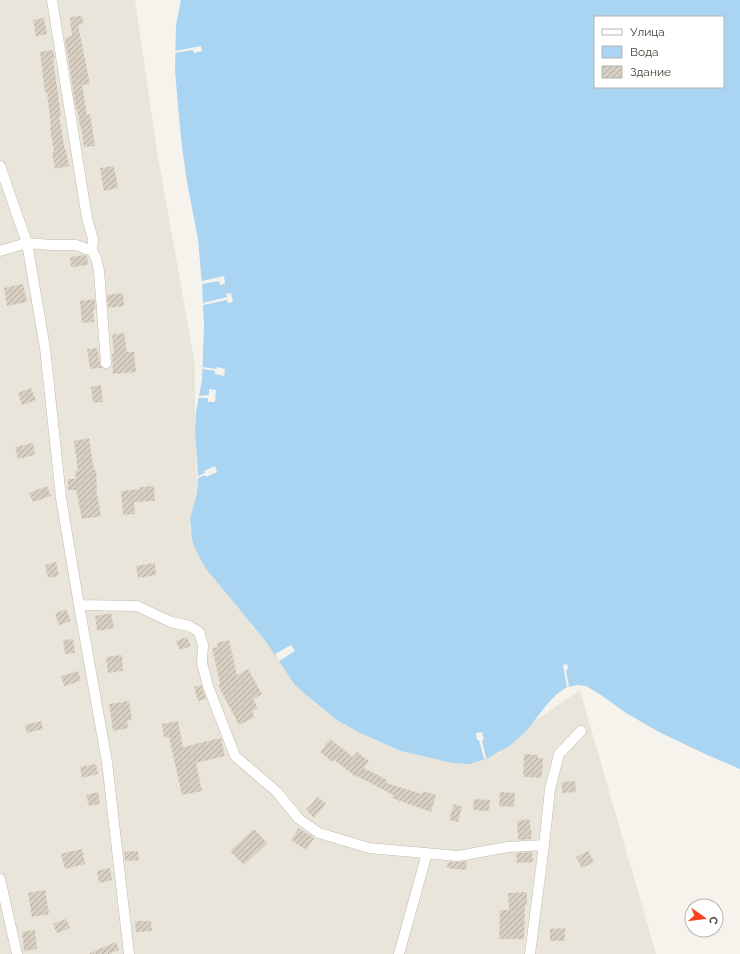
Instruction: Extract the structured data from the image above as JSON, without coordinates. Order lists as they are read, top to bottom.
{
  "legend": ["Улица", "Вода", "Здание"],
  "north": "right"
}
